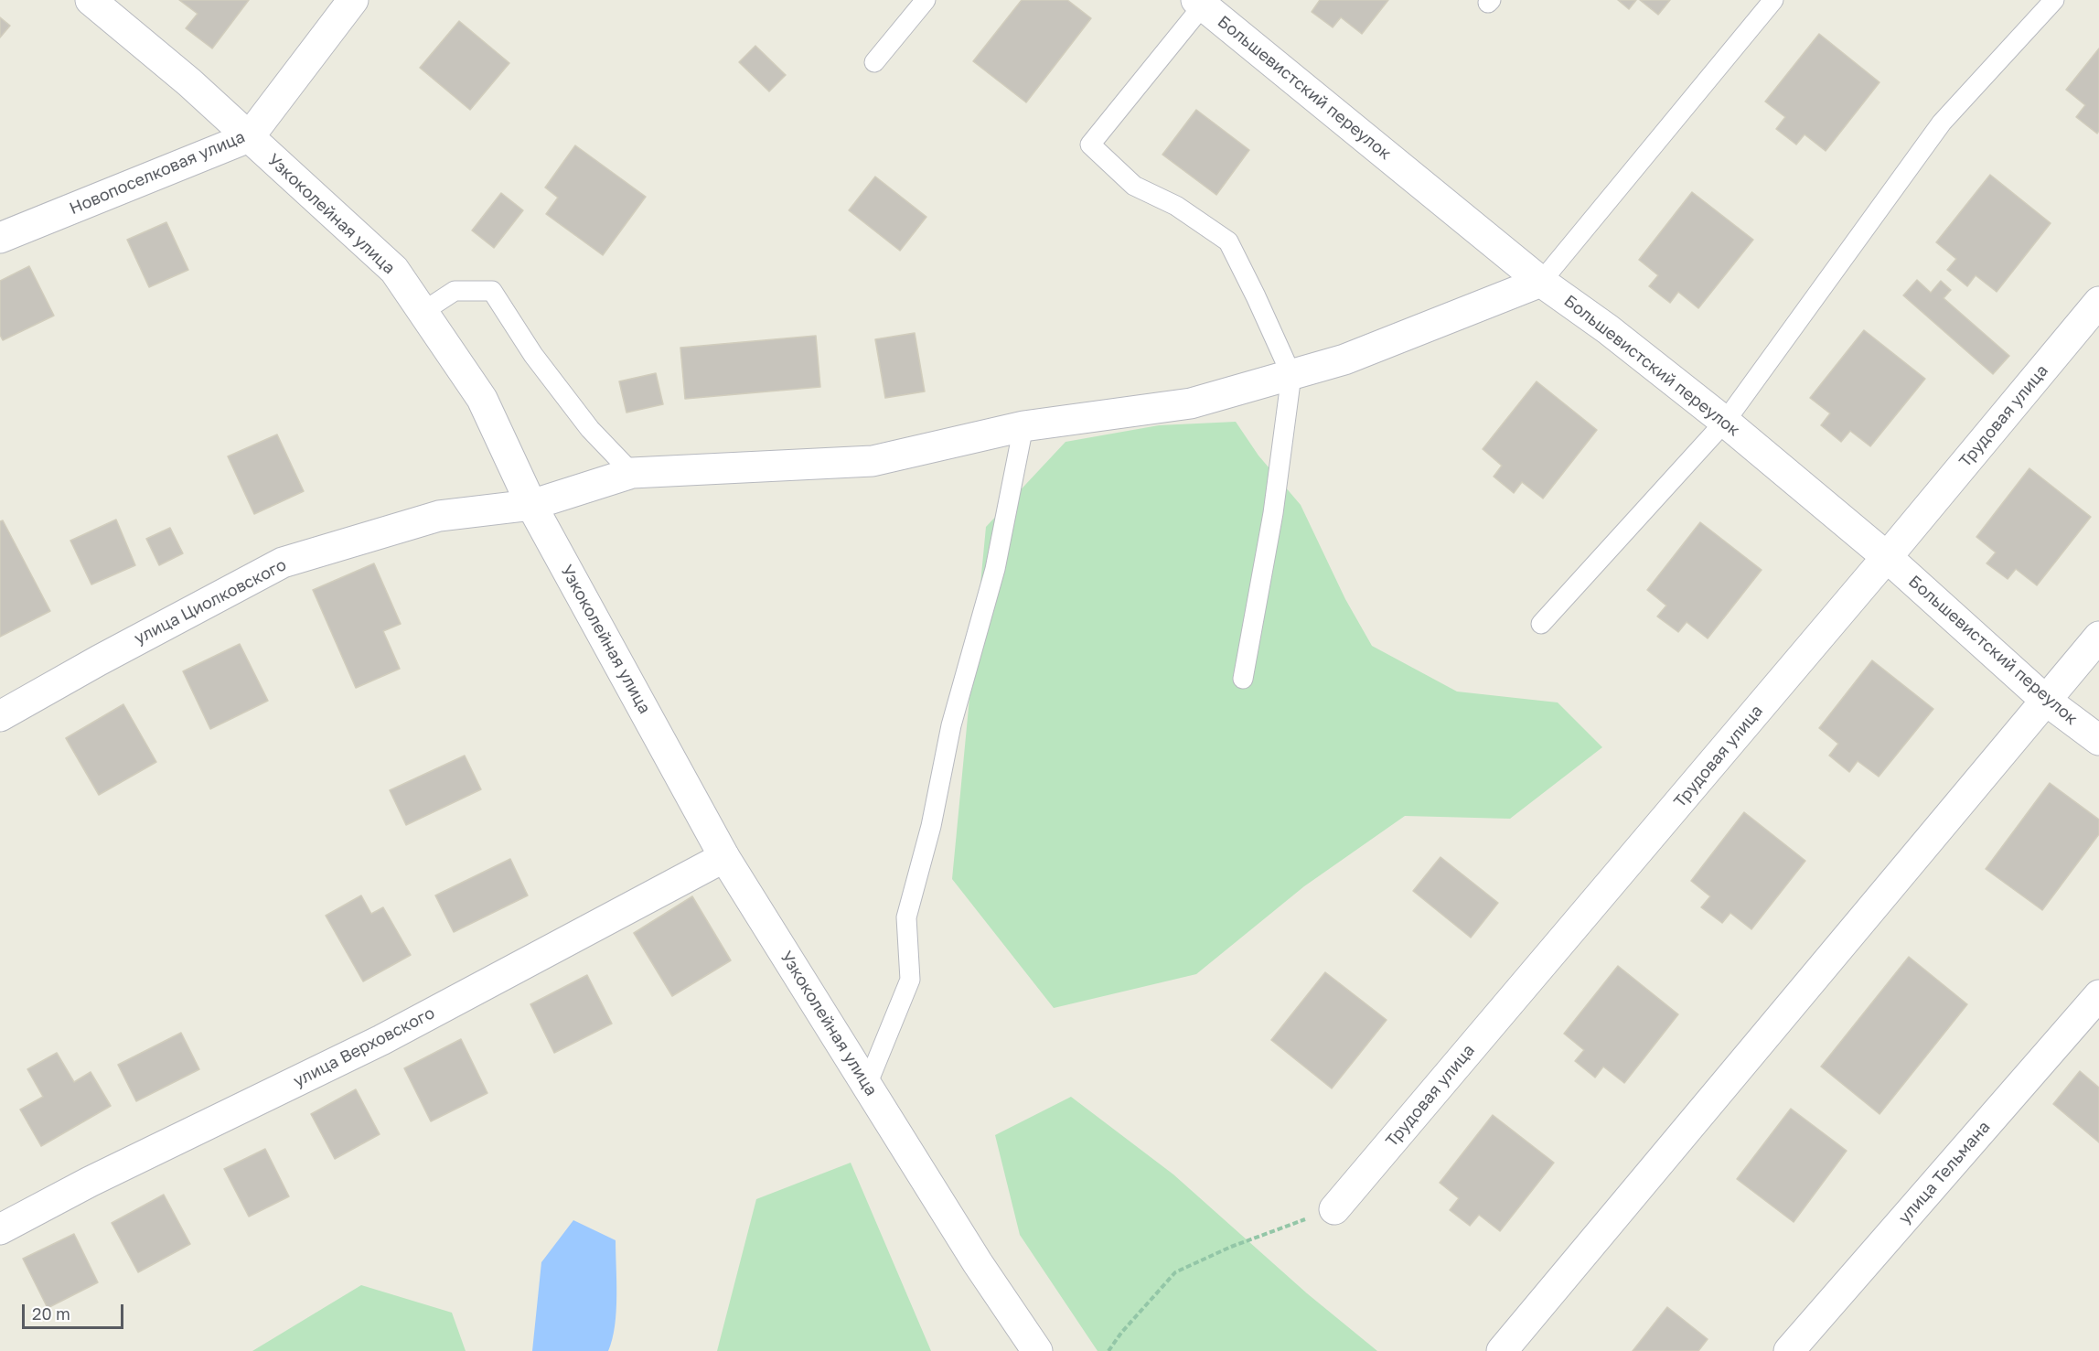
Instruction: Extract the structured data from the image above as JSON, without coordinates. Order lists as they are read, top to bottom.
{
  "streets": {
    "street": [
      "Большевистский переулок",
      "Новопоселковая улица",
      "Узкоколейная улица",
      "Трудовая улица",
      "улица Циолковского",
      "улица Верховского",
      "улица Тельмана"
    ]
  },
  "crossings": [
    ["Большевистский переулок", "Трудовая улица"],
    ["Большевистский переулок", "улица Циолковского"],
    ["Новопоселковая улица", "Узкоколейная улица"],
    ["Узкоколейная улица", "улица Циолковского"],
    ["Узкоколейная улица", "улица Верховского"]
  ],
  "scale_bar": "20 m"
}
